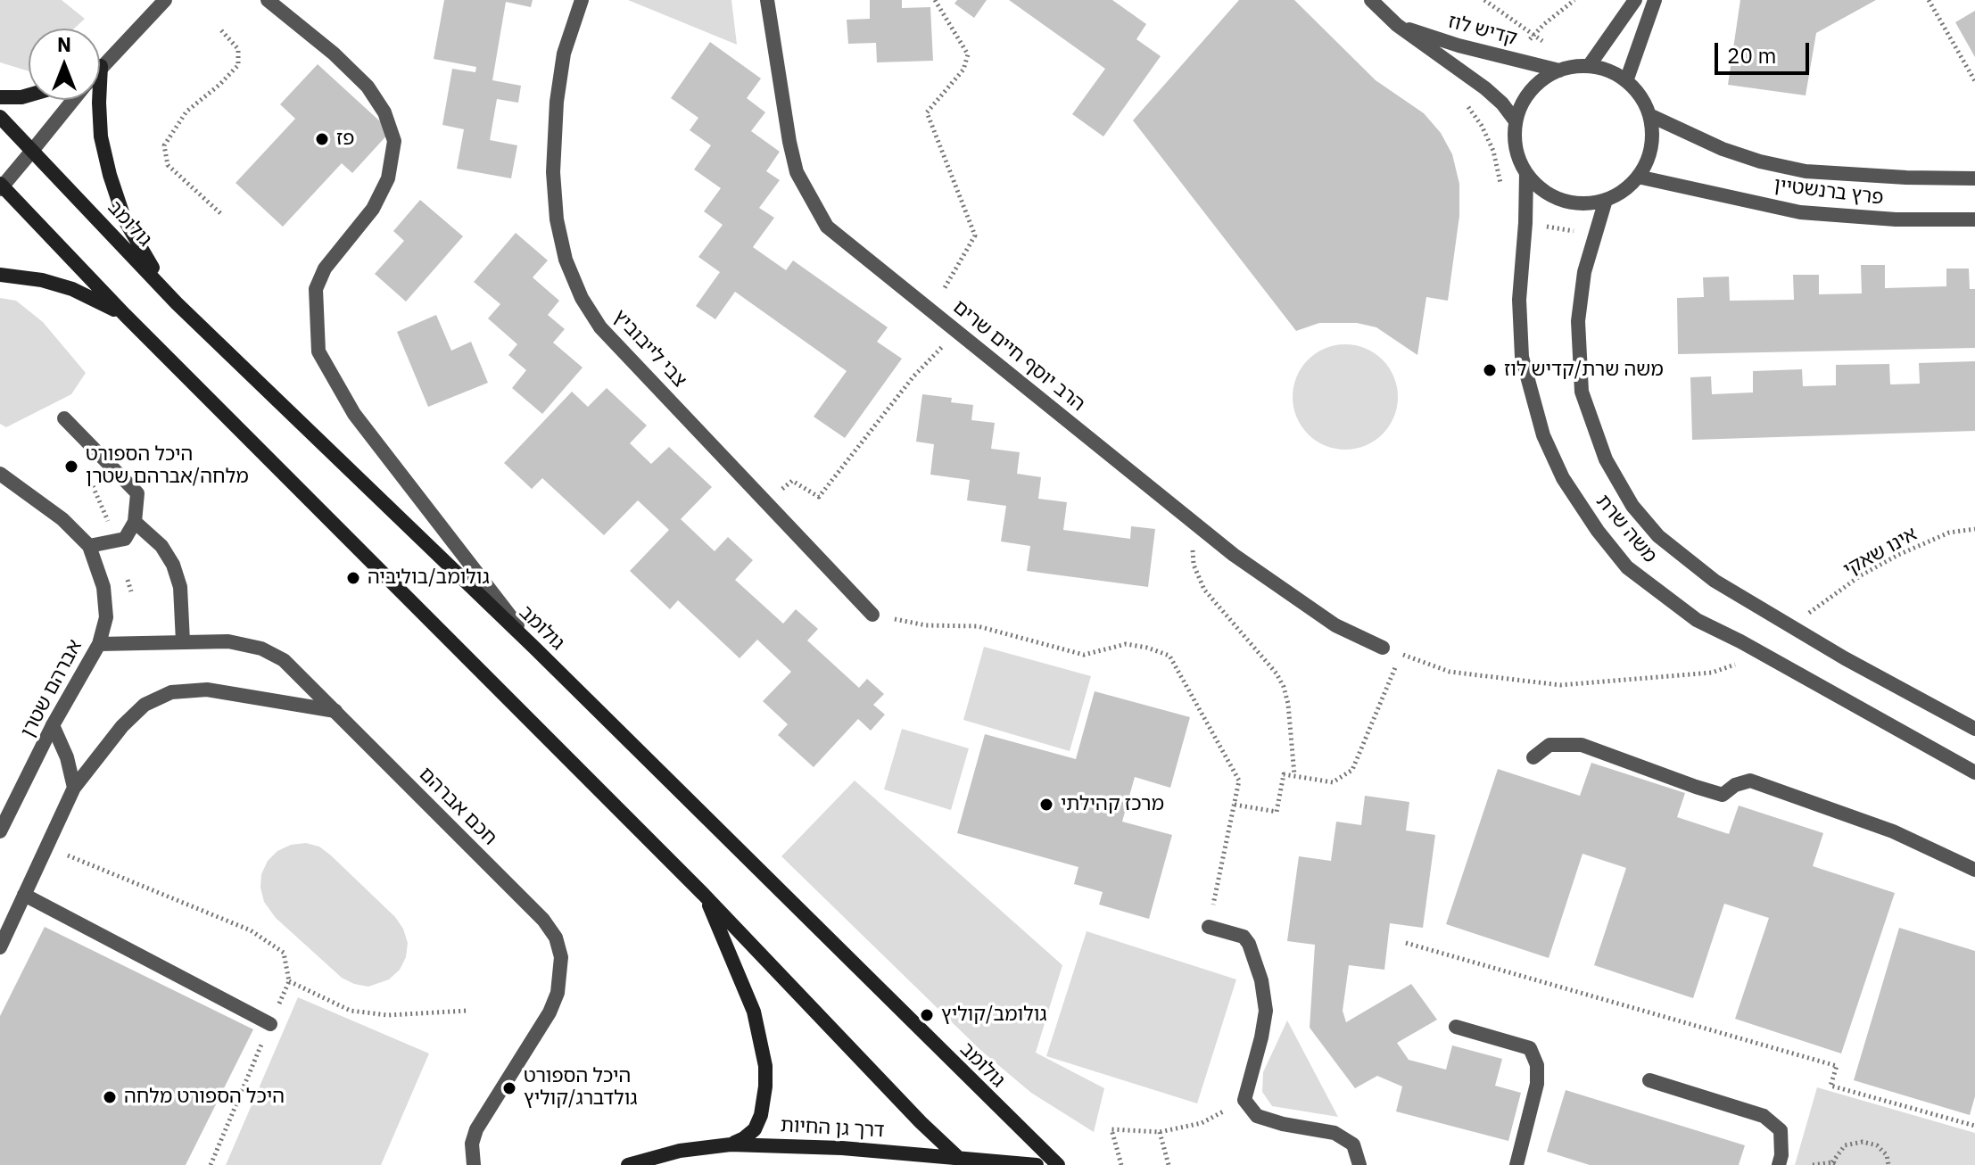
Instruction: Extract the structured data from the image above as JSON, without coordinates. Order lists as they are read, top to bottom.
{
  "streets": {
    "main road": ["גולומב", "דרך גן החיות"],
    "street": [
      "קדיש לוז",
      "פרץ ברנשטיין",
      "צבי לייבוביץ",
      "הרב יוסף חיים שרים",
      "משה שרת",
      "אברהם שטרן",
      "חכם אברהם"
    ],
    "path": ["אינו שאקי"]
  },
  "crossings": [
    ["קדיש לוז", "פרץ ברנשטיין"],
    ["קדיש לוז", "משה שרת"],
    ["פרץ ברנשטיין", "משה שרת"],
    ["אברהם שטרן", "חכם אברהם"]
  ],
  "places": [
    "פז",
    "משה שרת/קדיש לוז",
    "היכל הספורט מלחה/אברהם שטרן",
    "גולומב/בוליביה",
    "מרכז קהילתי",
    "גולומב/קוליץ",
    "היכל הספורט גולדברג/קוליץ",
    "היכל הספורט מלחה"
  ],
  "scale_bar": "20 m",
  "north": "top"
}
